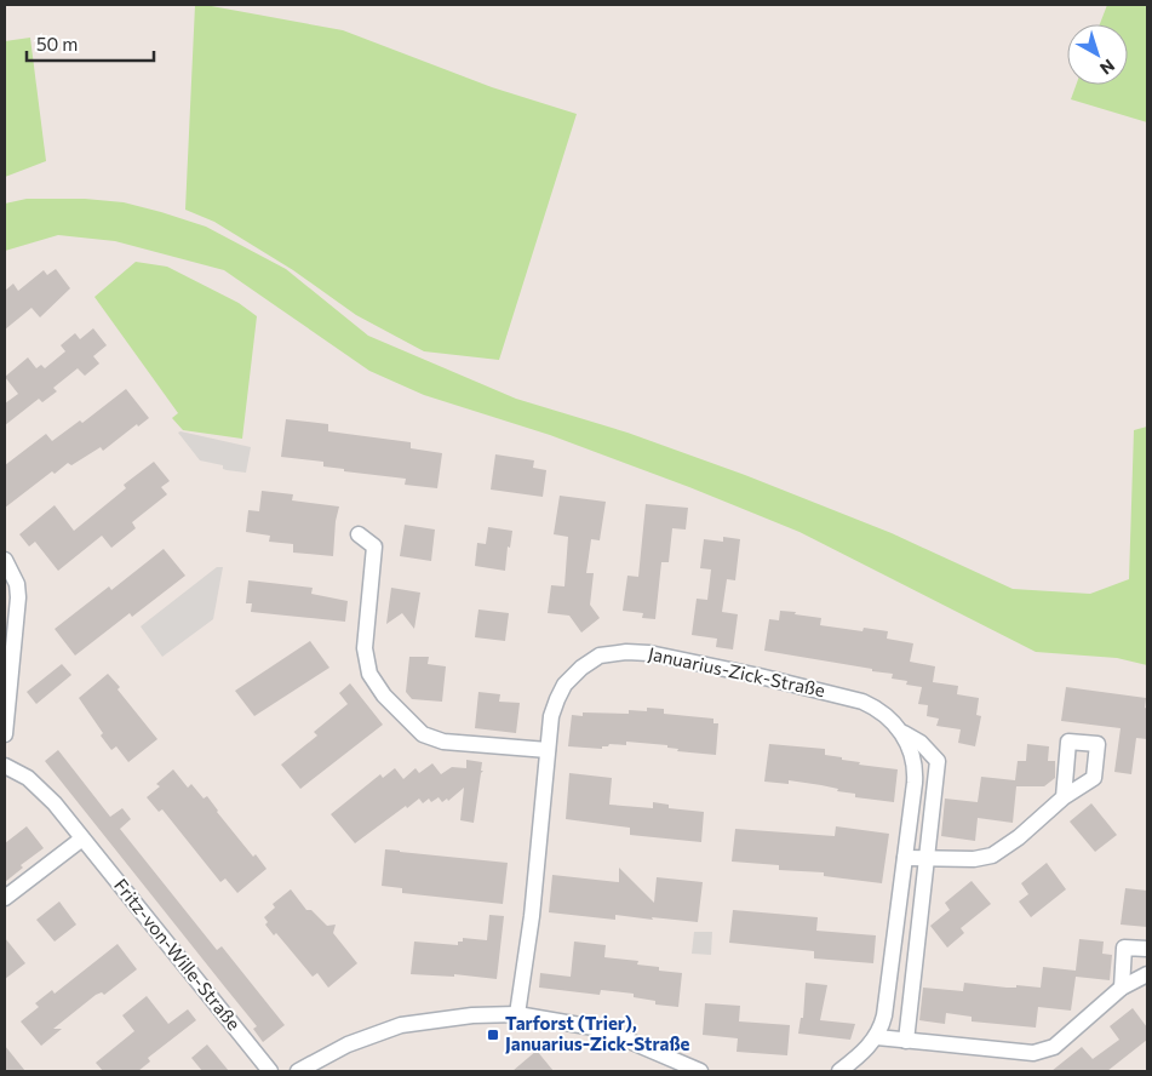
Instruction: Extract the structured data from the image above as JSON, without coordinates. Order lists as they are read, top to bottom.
{
  "streets": {
    "street": ["Januarius-Zick-Straße", "Fritz-von-Wille-Straße"]
  },
  "places": {
    "transit": ["Tarforst (Trier), Januarius-Zick-Straße"]
  },
  "scale_bar": "50 m",
  "north": "bottom right"
}
